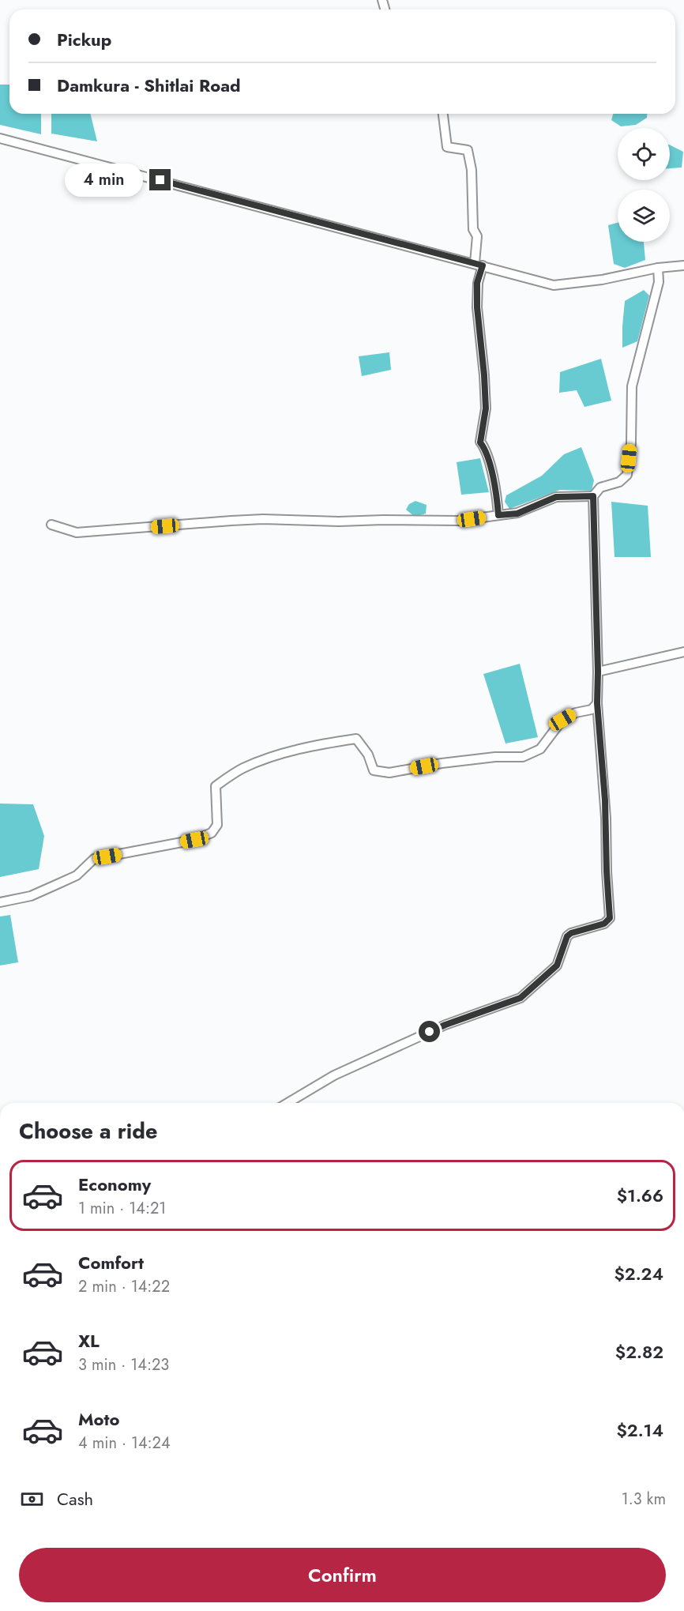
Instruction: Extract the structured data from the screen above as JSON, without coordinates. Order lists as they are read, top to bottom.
{
  "page": {
    "banner": ["Pickup", "Damkura - Shitlai Road"],
    "bubble": "4 min",
    "heading": "Choose a ride",
    "list": [
      {
        "name": "Economy",
        "note": "1 min · 14:21",
        "value": "$1.66"
      },
      {
        "name": "Comfort",
        "note": "2 min · 14:22",
        "value": "$2.24"
      },
      {
        "name": "XL",
        "note": "3 min · 14:23",
        "value": "$2.82"
      },
      {
        "name": "Moto",
        "note": "4 min · 14:24",
        "value": "$2.14"
      }
    ],
    "pay": ["Cash", "1.3 km"],
    "buttons": "Confirm"
  }
}
